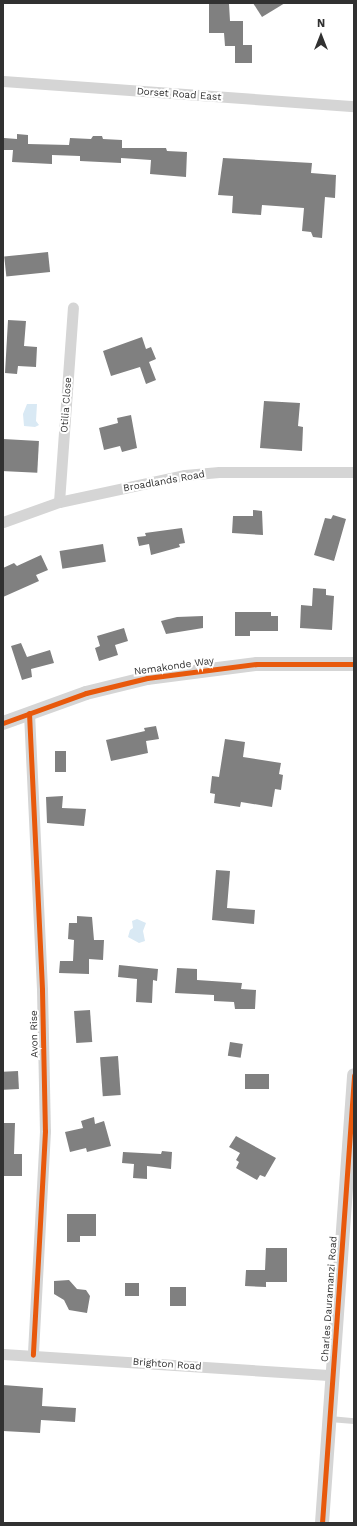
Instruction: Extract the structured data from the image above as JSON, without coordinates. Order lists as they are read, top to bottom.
{
  "streets": {
    "street": [
      "Dorset Road East",
      "Otilia Close",
      "Broadlands Road",
      "Nemakonde Way",
      "Avon Rise",
      "Charles Dauramanzi Road",
      "Brighton Road"
    ]
  },
  "crossings": [
    ["Otilia Close", "Broadlands Road"],
    ["Nemakonde Way", "Avon Rise"],
    ["Avon Rise", "Brighton Road"],
    ["Charles Dauramanzi Road", "Brighton Road"]
  ],
  "north": "top"
}
